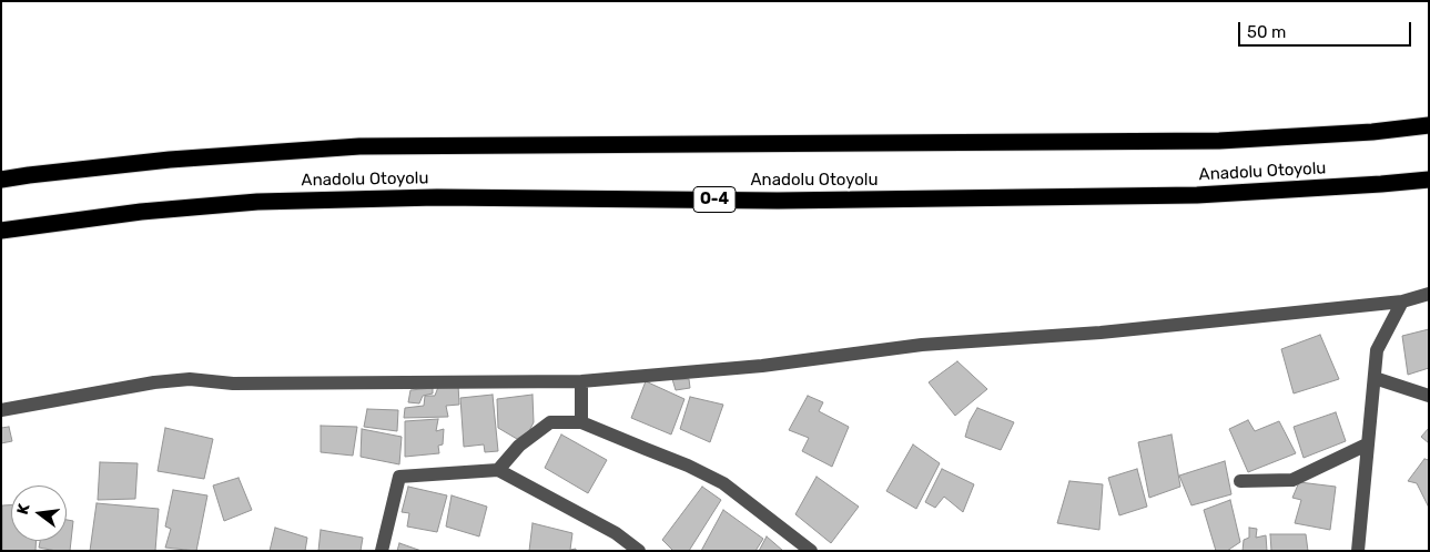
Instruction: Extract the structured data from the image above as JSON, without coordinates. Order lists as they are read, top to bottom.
{
  "streets": {
    "highway": ["Anadolu Otoyolu", "O-4"]
  },
  "scale_bar": "50 m",
  "north": "left"
}
